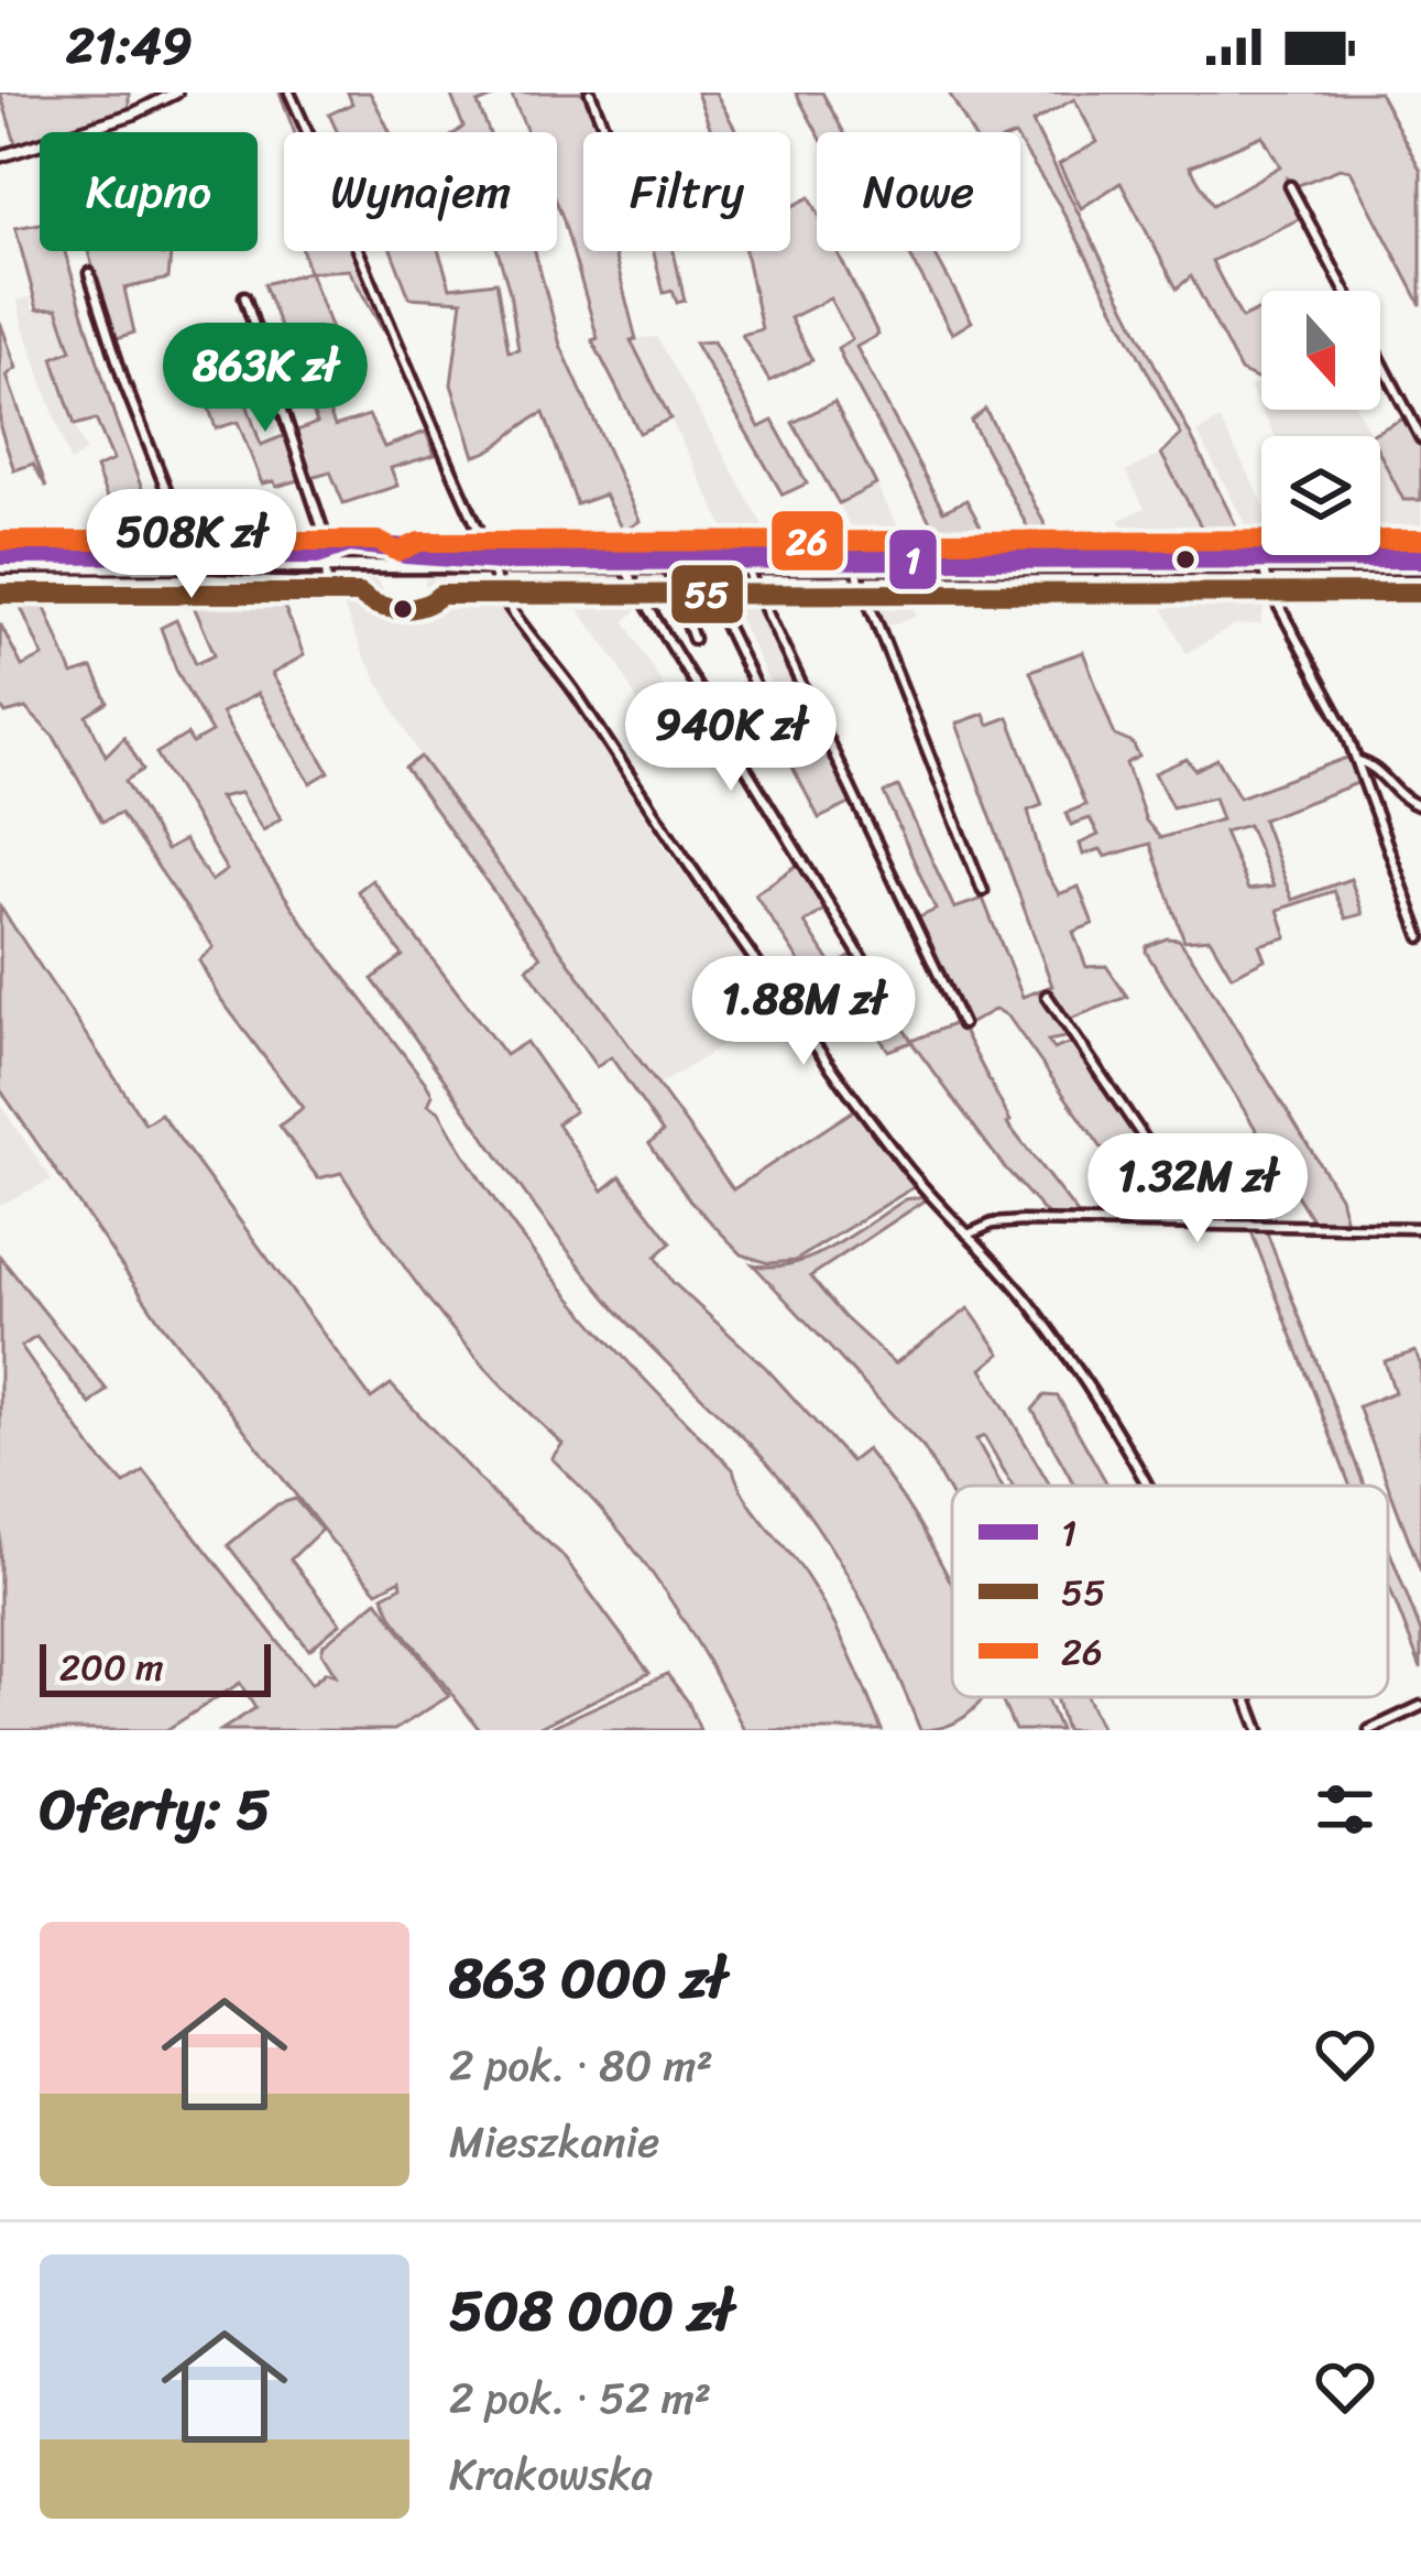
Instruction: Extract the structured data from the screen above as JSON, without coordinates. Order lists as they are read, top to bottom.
{
  "lines": ["transit line 26", "transit line 1", "transit line 55"],
  "legend": ["1", "55", "26"],
  "scale_bar": "200 m",
  "north": "bottom",
  "page": {
    "status": "21:49",
    "chip": [
      "Kupno",
      "Wynajem",
      "Filtry",
      "Nowe"
    ],
    "price": [
      "863K zł",
      "508K zł",
      "940K zł",
      "1.88M zł",
      "1.32M zł"
    ],
    "scale": "200 m",
    "heading": "Oferty: 5",
    "list": [
      {
        "name": "863 000 zł",
        "note": "2 pok. · 80 m² · Mieszkanie"
      },
      {
        "name": "508 000 zł",
        "note": "2 pok. · 52 m² · Krakowska"
      }
    ]
  }
}
